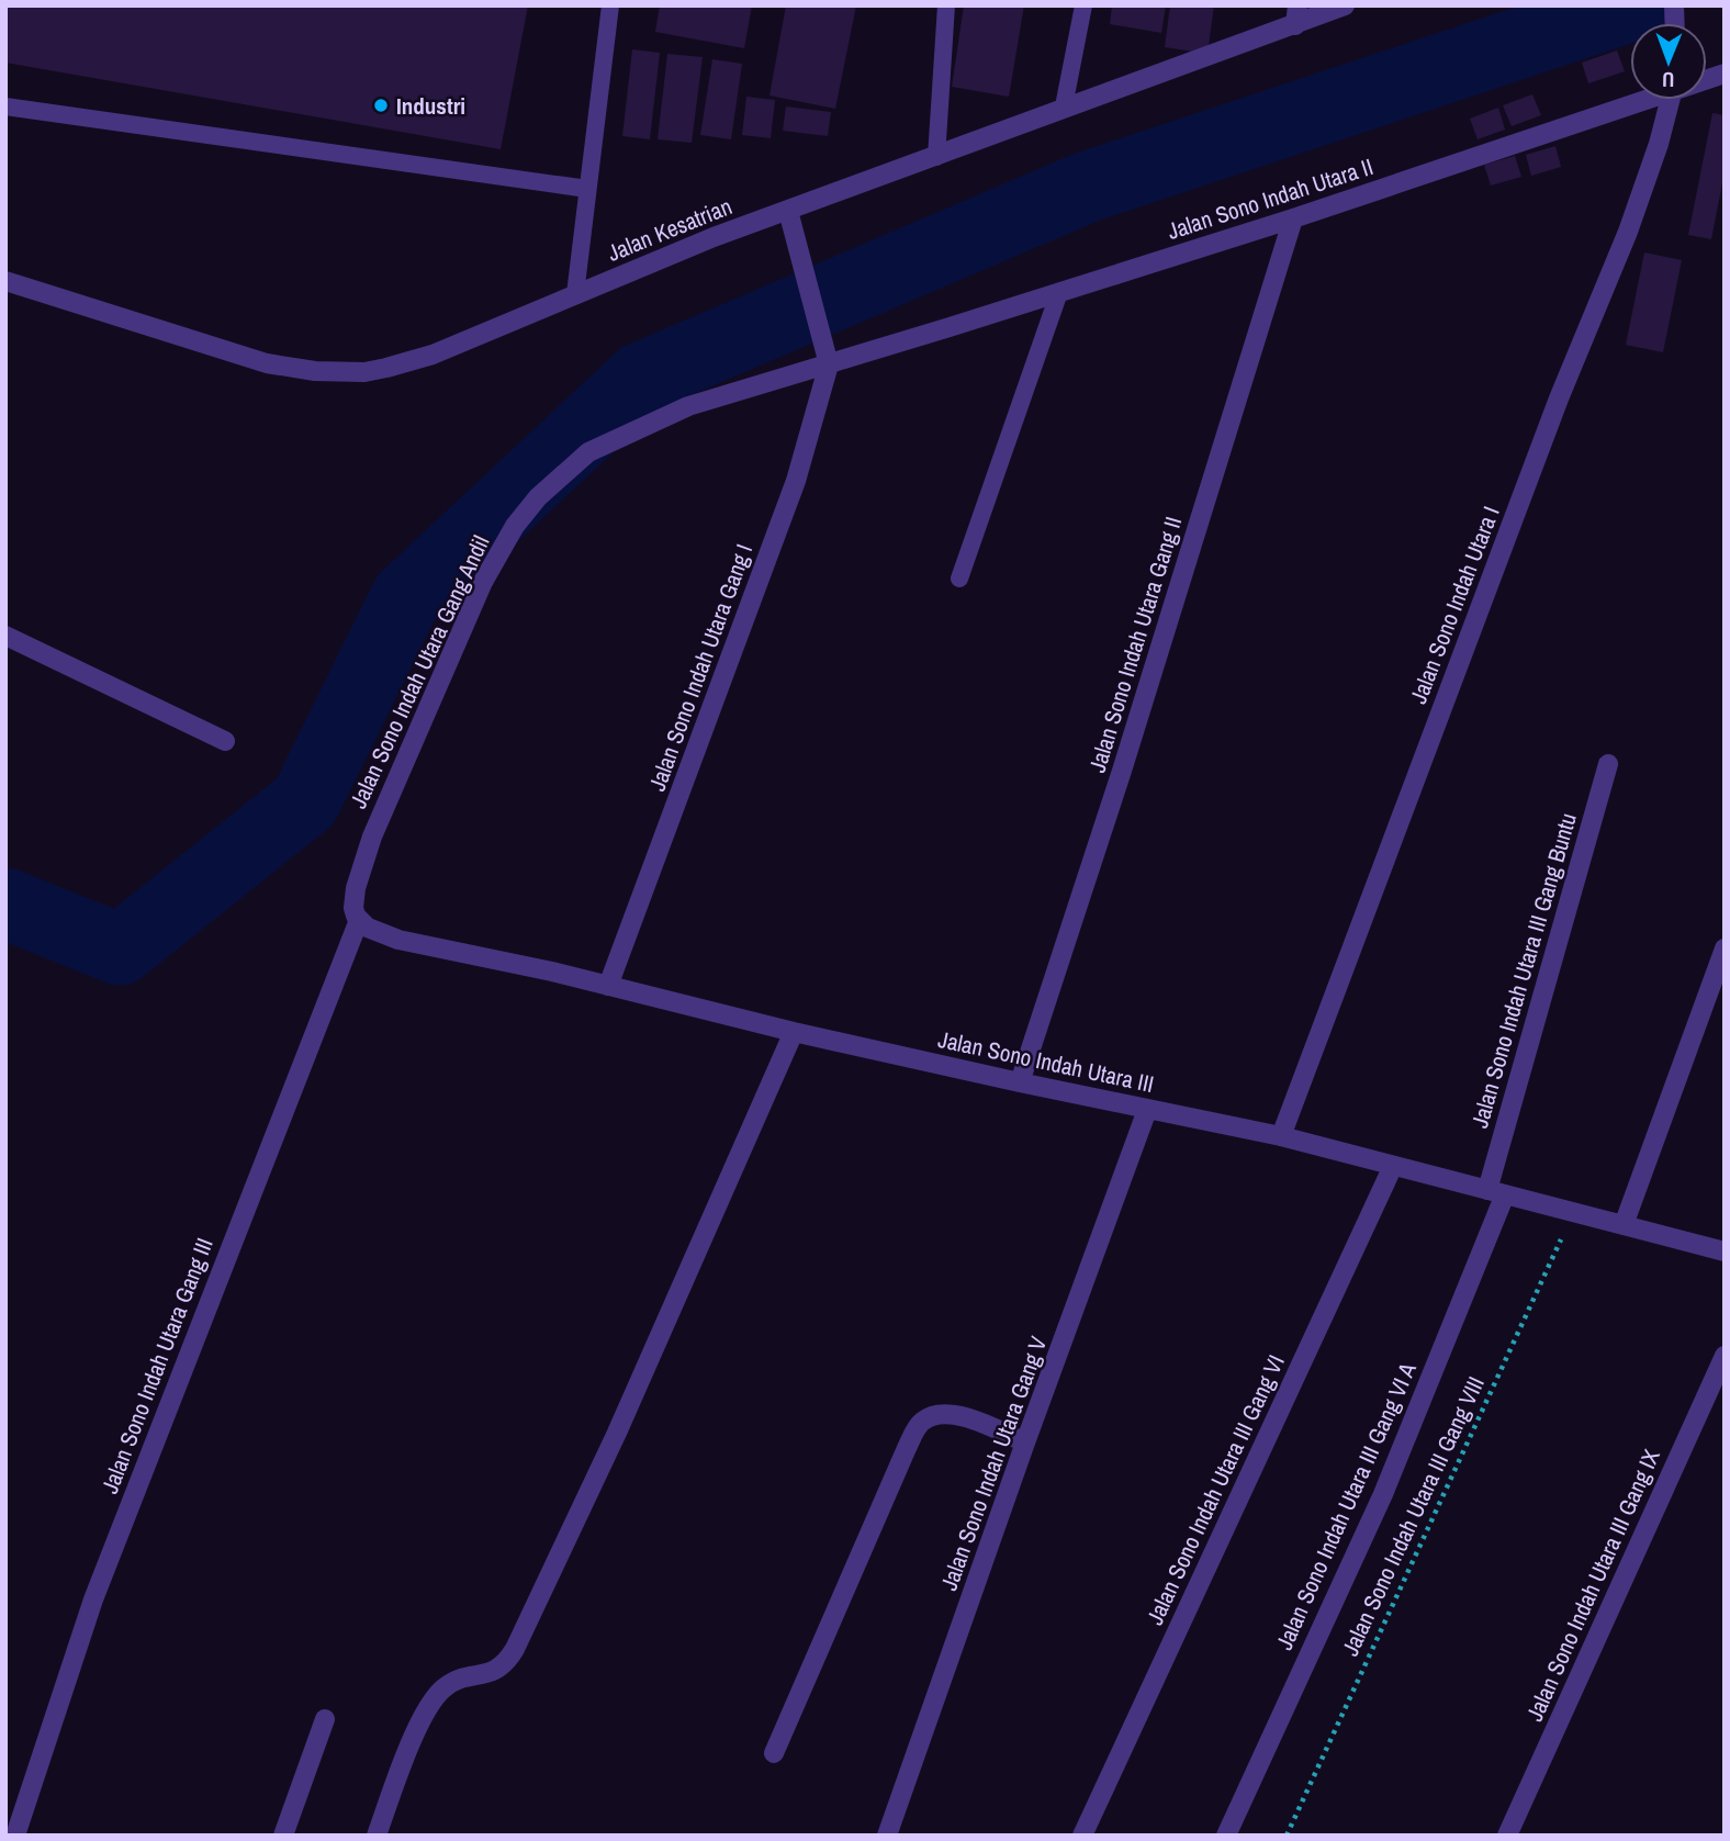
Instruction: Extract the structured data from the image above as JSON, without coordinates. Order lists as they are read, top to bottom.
{
  "streets": {
    "street": [
      "Jalan Sono Indah Utara II",
      "Jalan Kesatrian",
      "Jalan Sono Indah Utara I",
      "Jalan Sono Indah Utara Gang II",
      "Jalan Sono Indah Utara Gang I",
      "Jalan Sono Indah Utara Gang Andil",
      "Jalan Sono Indah Utara III Gang Buntu",
      "Jalan Sono Indah Utara III",
      "Jalan Sono Indah Utara Gang III",
      "Jalan Sono Indah Utara Gang V",
      "Jalan Sono Indah Utara III Gang VI",
      "Jalan Sono Indah Utara III Gang VI A",
      "Jalan Sono Indah Utara III Gang IX"
    ],
    "path": ["Jalan Sono Indah Utara III Gang VIII"]
  },
  "crossings": [
    ["Jalan Sono Indah Utara II", "Jalan Sono Indah Utara Gang II"],
    ["Jalan Sono Indah Utara II", "Jalan Sono Indah Utara Gang I"],
    ["Jalan Sono Indah Utara II", "Jalan Sono Indah Utara Gang Andil"],
    ["Jalan Sono Indah Utara I", "Jalan Sono Indah Utara III"],
    ["Jalan Sono Indah Utara Gang II", "Jalan Sono Indah Utara III"],
    ["Jalan Sono Indah Utara Gang I", "Jalan Sono Indah Utara Gang Andil"],
    ["Jalan Sono Indah Utara Gang I", "Jalan Sono Indah Utara III"],
    ["Jalan Sono Indah Utara Gang Andil", "Jalan Sono Indah Utara III"],
    ["Jalan Sono Indah Utara Gang Andil", "Jalan Sono Indah Utara Gang III"],
    ["Jalan Sono Indah Utara III Gang Buntu", "Jalan Sono Indah Utara III"],
    ["Jalan Sono Indah Utara III Gang Buntu", "Jalan Sono Indah Utara III Gang VI A"],
    ["Jalan Sono Indah Utara III", "Jalan Sono Indah Utara Gang III"],
    ["Jalan Sono Indah Utara III", "Jalan Sono Indah Utara Gang V"],
    ["Jalan Sono Indah Utara III", "Jalan Sono Indah Utara III Gang VI"],
    ["Jalan Sono Indah Utara III", "Jalan Sono Indah Utara III Gang VI A"],
    ["Jalan Sono Indah Utara III", "Jalan Sono Indah Utara III Gang VIII"]
  ],
  "places": ["Industri"],
  "north": "bottom"
}
